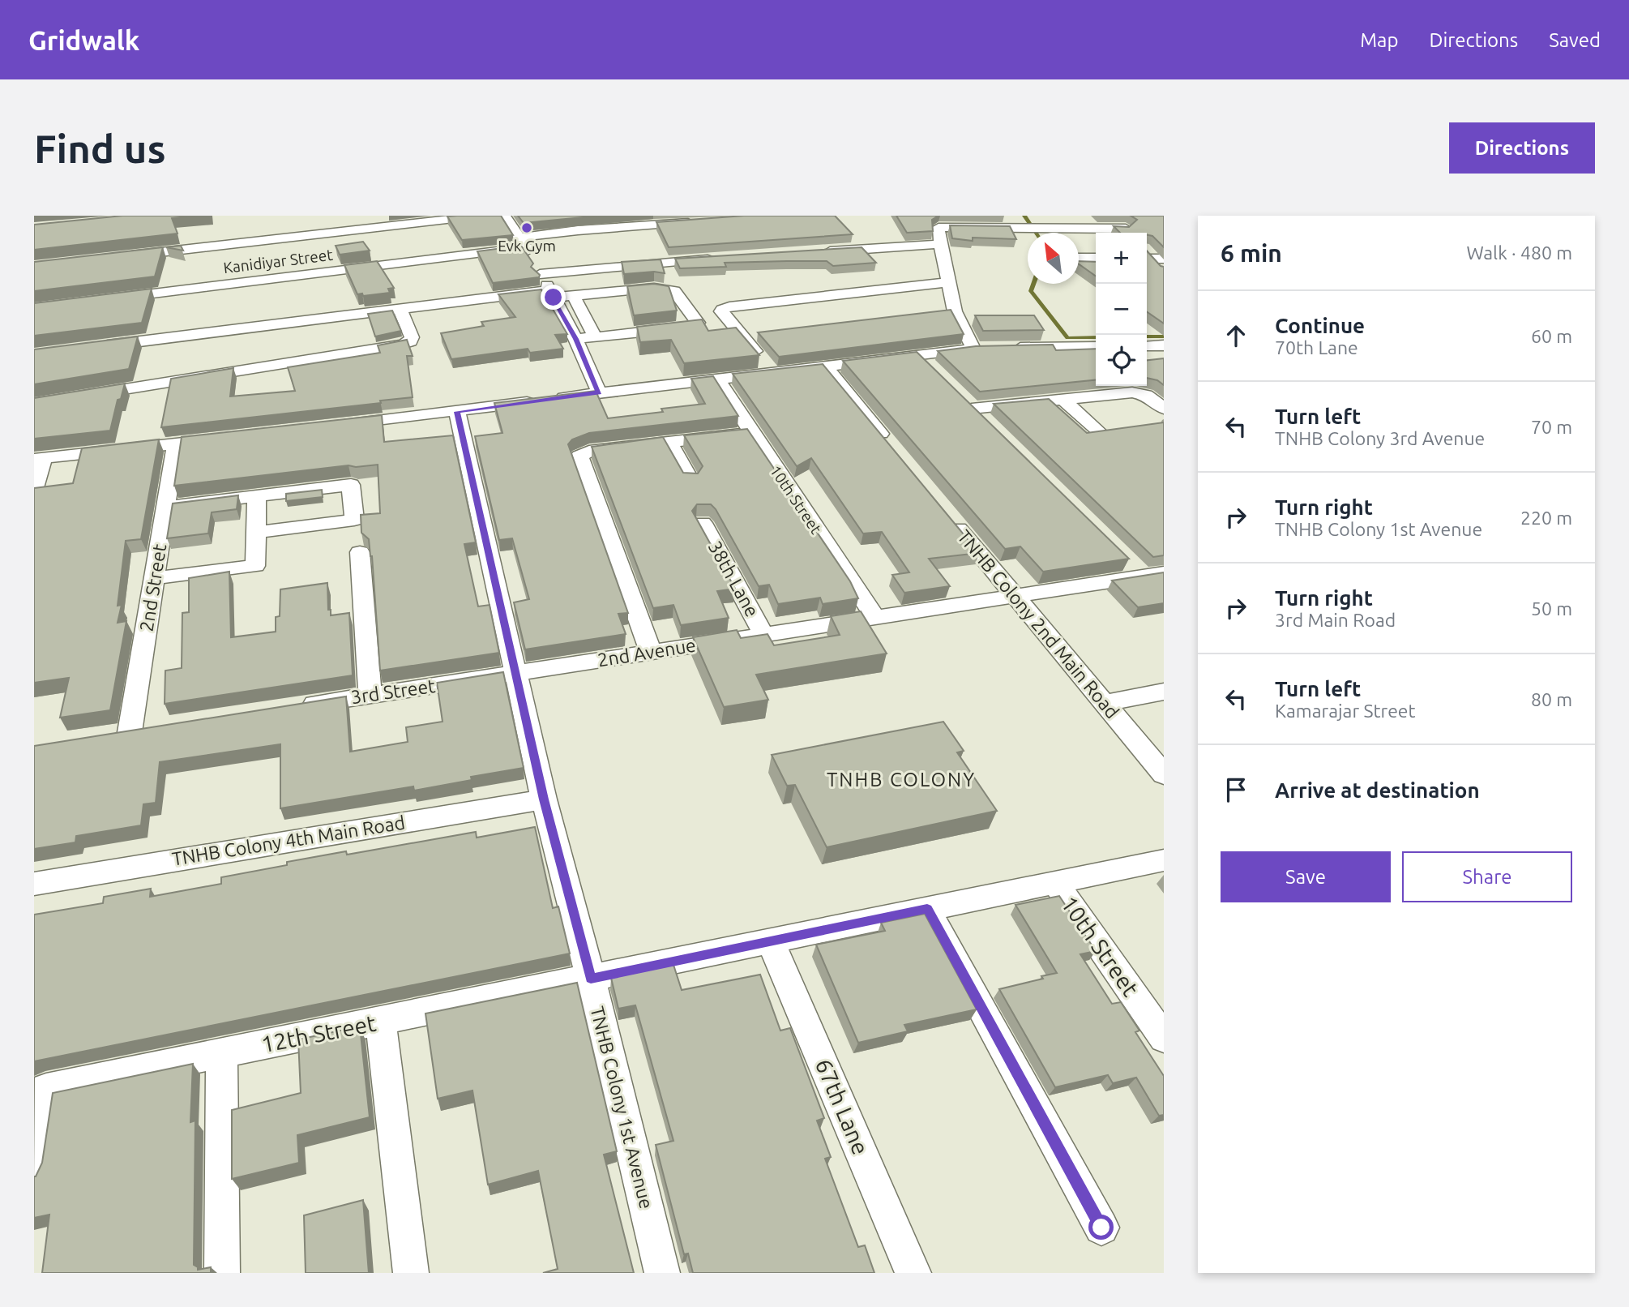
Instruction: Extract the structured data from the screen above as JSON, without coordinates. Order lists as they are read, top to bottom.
{
  "streets": {
    "street": [
      "Kanidiyar Street",
      "10th Street",
      "38th Lane",
      "2nd Street",
      "TNHB Colony 2nd Main Road",
      "2nd Avenue",
      "3rd Street",
      "TNHB Colony 4th Main Road",
      "12th Street",
      "67th Lane",
      "TNHB Colony 1st Avenue"
    ]
  },
  "crossings": [
    ["10th Street", "2nd Avenue"],
    ["10th Street", "12th Street"],
    ["38th Lane", "2nd Avenue"],
    ["TNHB Colony 2nd Main Road", "2nd Avenue"],
    ["2nd Avenue", "3rd Street"],
    ["2nd Avenue", "TNHB Colony 1st Avenue"],
    ["3rd Street", "TNHB Colony 1st Avenue"],
    ["TNHB Colony 4th Main Road", "TNHB Colony 1st Avenue"],
    ["12th Street", "67th Lane"],
    ["12th Street", "TNHB Colony 1st Avenue"]
  ],
  "districts": ["TNHB COLONY"],
  "places": ["Evk Gym"],
  "north": "top left",
  "page": {
    "header": "Gridwalk",
    "nav": ["Map", "Directions", "Saved"],
    "buttons": [
      "Directions",
      ["Save", "Share"]
    ],
    "title": "Find us",
    "heading": ["6 min", "Walk · 480 m"],
    "map_buttons": ["+", "−"],
    "list": [
      ["Continue", "70th Lane", "60 m"],
      ["Turn left", "TNHB Colony 3rd Avenue", "70 m"],
      ["Turn right", "TNHB Colony 1st Avenue", "220 m"],
      ["Turn right", "3rd Main Road", "50 m"],
      ["Turn left", "Kamarajar Street", "80 m"],
      "Arrive at destination"
    ]
  }
}
